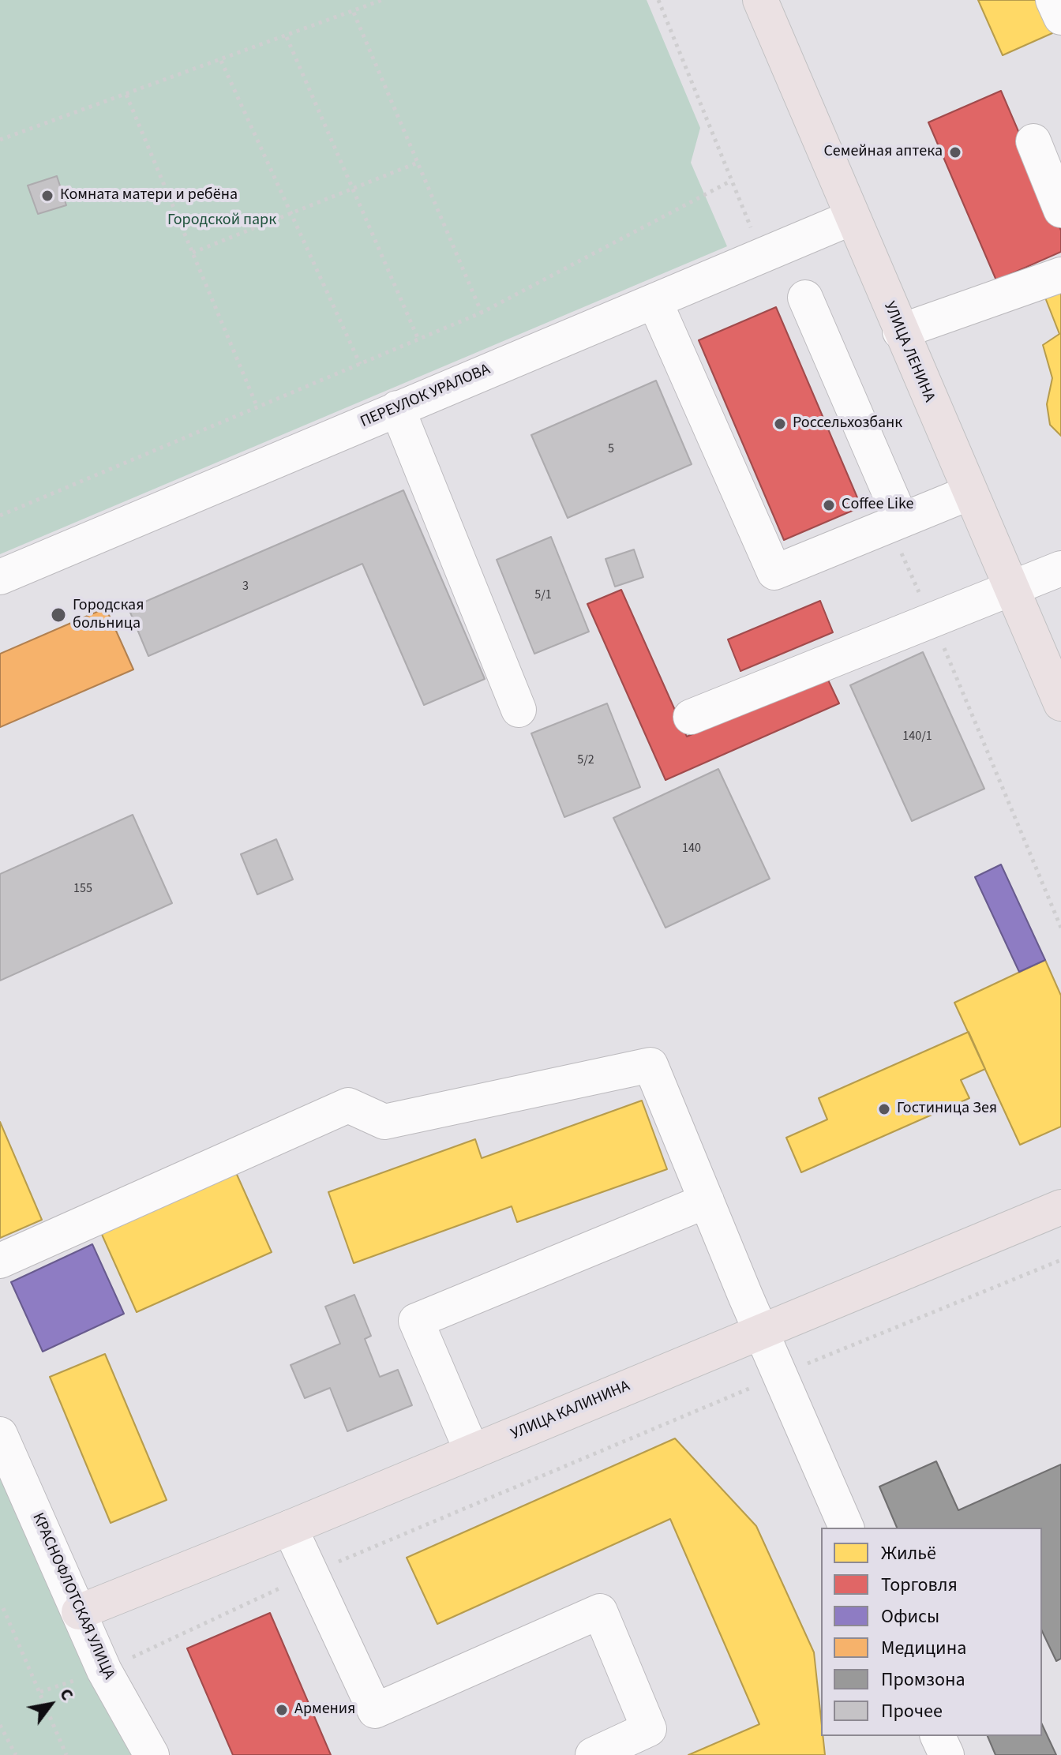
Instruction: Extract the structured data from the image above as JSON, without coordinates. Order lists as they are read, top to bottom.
{
  "streets": {
    "main road": ["УЛИЦА ЛЕНИНА", "УЛИЦА КАЛИНИНА"],
    "street": ["ПЕРЕУЛОК УРАЛОВА", "КРАСНОФЛОТСКАЯ УЛИЦА"]
  },
  "crossings": [
    ["УЛИЦА ЛЕНИНА", "ПЕРЕУЛОК УРАЛОВА"],
    ["УЛИЦА КАЛИНИНА", "КРАСНОФЛОТСКАЯ УЛИЦА"]
  ],
  "parks": ["Городской парк"],
  "places": [
    "Семейная аптека",
    "Комната матери и ребёна",
    "Россельхозбанк",
    "Coffee Like",
    "Городская больница",
    "Гостиница Зея",
    "Армения"
  ],
  "house_numbers": [
    "5",
    "3",
    "5/1",
    "140/1",
    "5/2",
    "140",
    "155"
  ],
  "legend": [
    "Жильё",
    "Торговля",
    "Офисы",
    "Медицина",
    "Промзона",
    "Прочее"
  ],
  "north": "top right"
}
